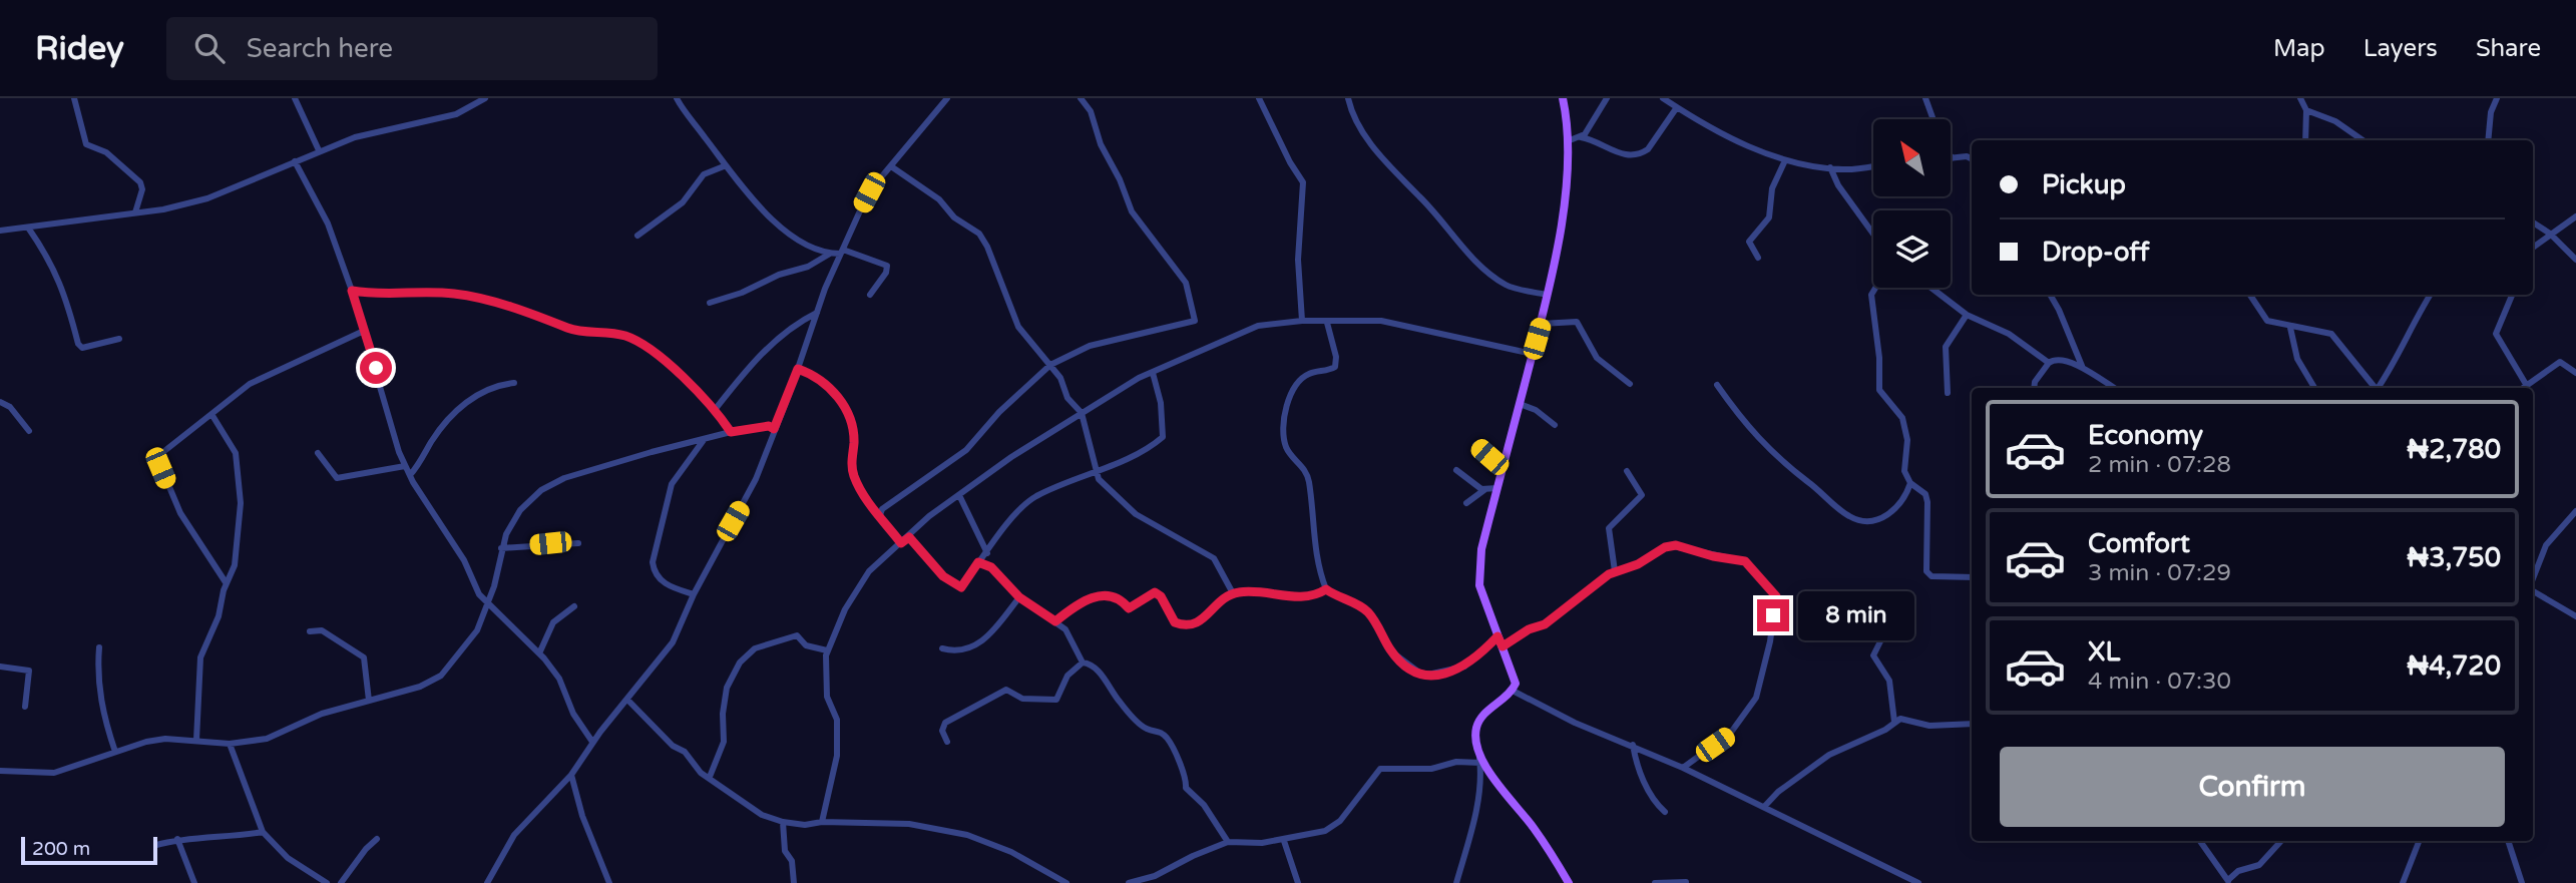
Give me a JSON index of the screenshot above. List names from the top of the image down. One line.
{"scale_bar":"200 m","north":"top left","page":{"header":"Ridey","search":"Search here","nav":["Map","Layers","Share"],"banner":["Pickup","Drop-off"],"list":[{"name":"Economy","note":"2 min · 07:28","value":"₦2,780"},{"name":"Comfort","note":"3 min · 07:29","value":"₦3,750"},{"name":"XL","note":"4 min · 07:30","value":"₦4,720"}],"bubble":"8 min","buttons":"Confirm","scale":"200 m"}}
